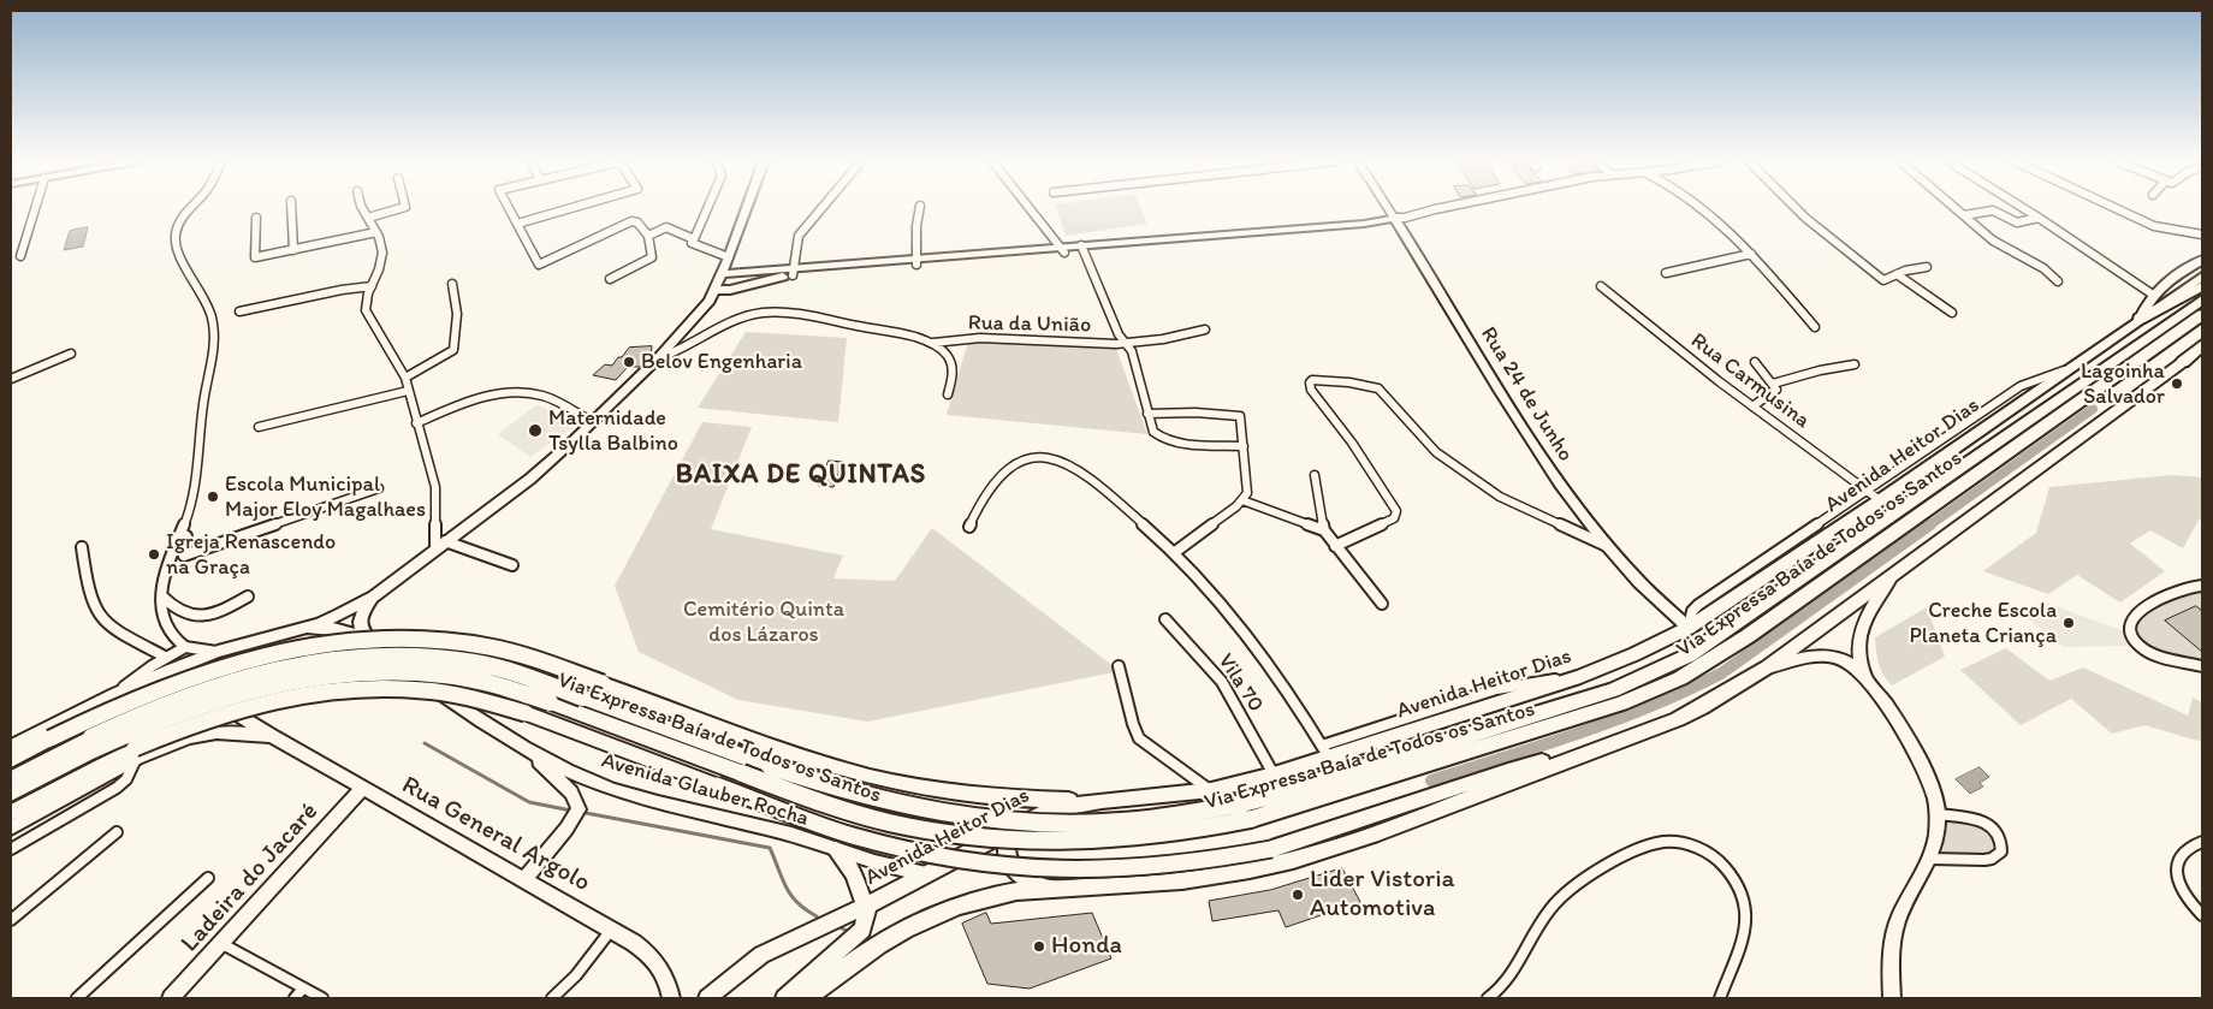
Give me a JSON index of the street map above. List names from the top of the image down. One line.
{"streets":{"highway":["Via Expressa Baía de Todos os Santos"],"main road":["Avenida Heitor Dias"],"street":["Rua da União","Rua Carmusina","Rua 24 de Junho","Vila 70","Avenida Glauber Rocha","Rua General Argolo","Ladeira do Jacaré"]},"crossings":[["Rua Carmusina","Avenida Heitor Dias"],["Rua 24 de Junho","Avenida Heitor Dias"],["Avenida Heitor Dias","Via Expressa Baía de Todos os Santos"],["Avenida Heitor Dias","Vila 70"],["Avenida Heitor Dias","Avenida Glauber Rocha"],["Rua General Argolo","Ladeira do Jacaré"]],"districts":["BAIXA DE QUINTAS"],"parks":["Cemitério Quinta dos Lázaros"],"places":["Belov Engenharia","Lagoinha Salvador","Maternidade Tsylla Balbino","Escola Municipal Major Eloy Magalhaes","Igreja Renascendo na Graça","Creche Escola Planeta Criança","Lider Vistoria Automotiva","Honda"]}
